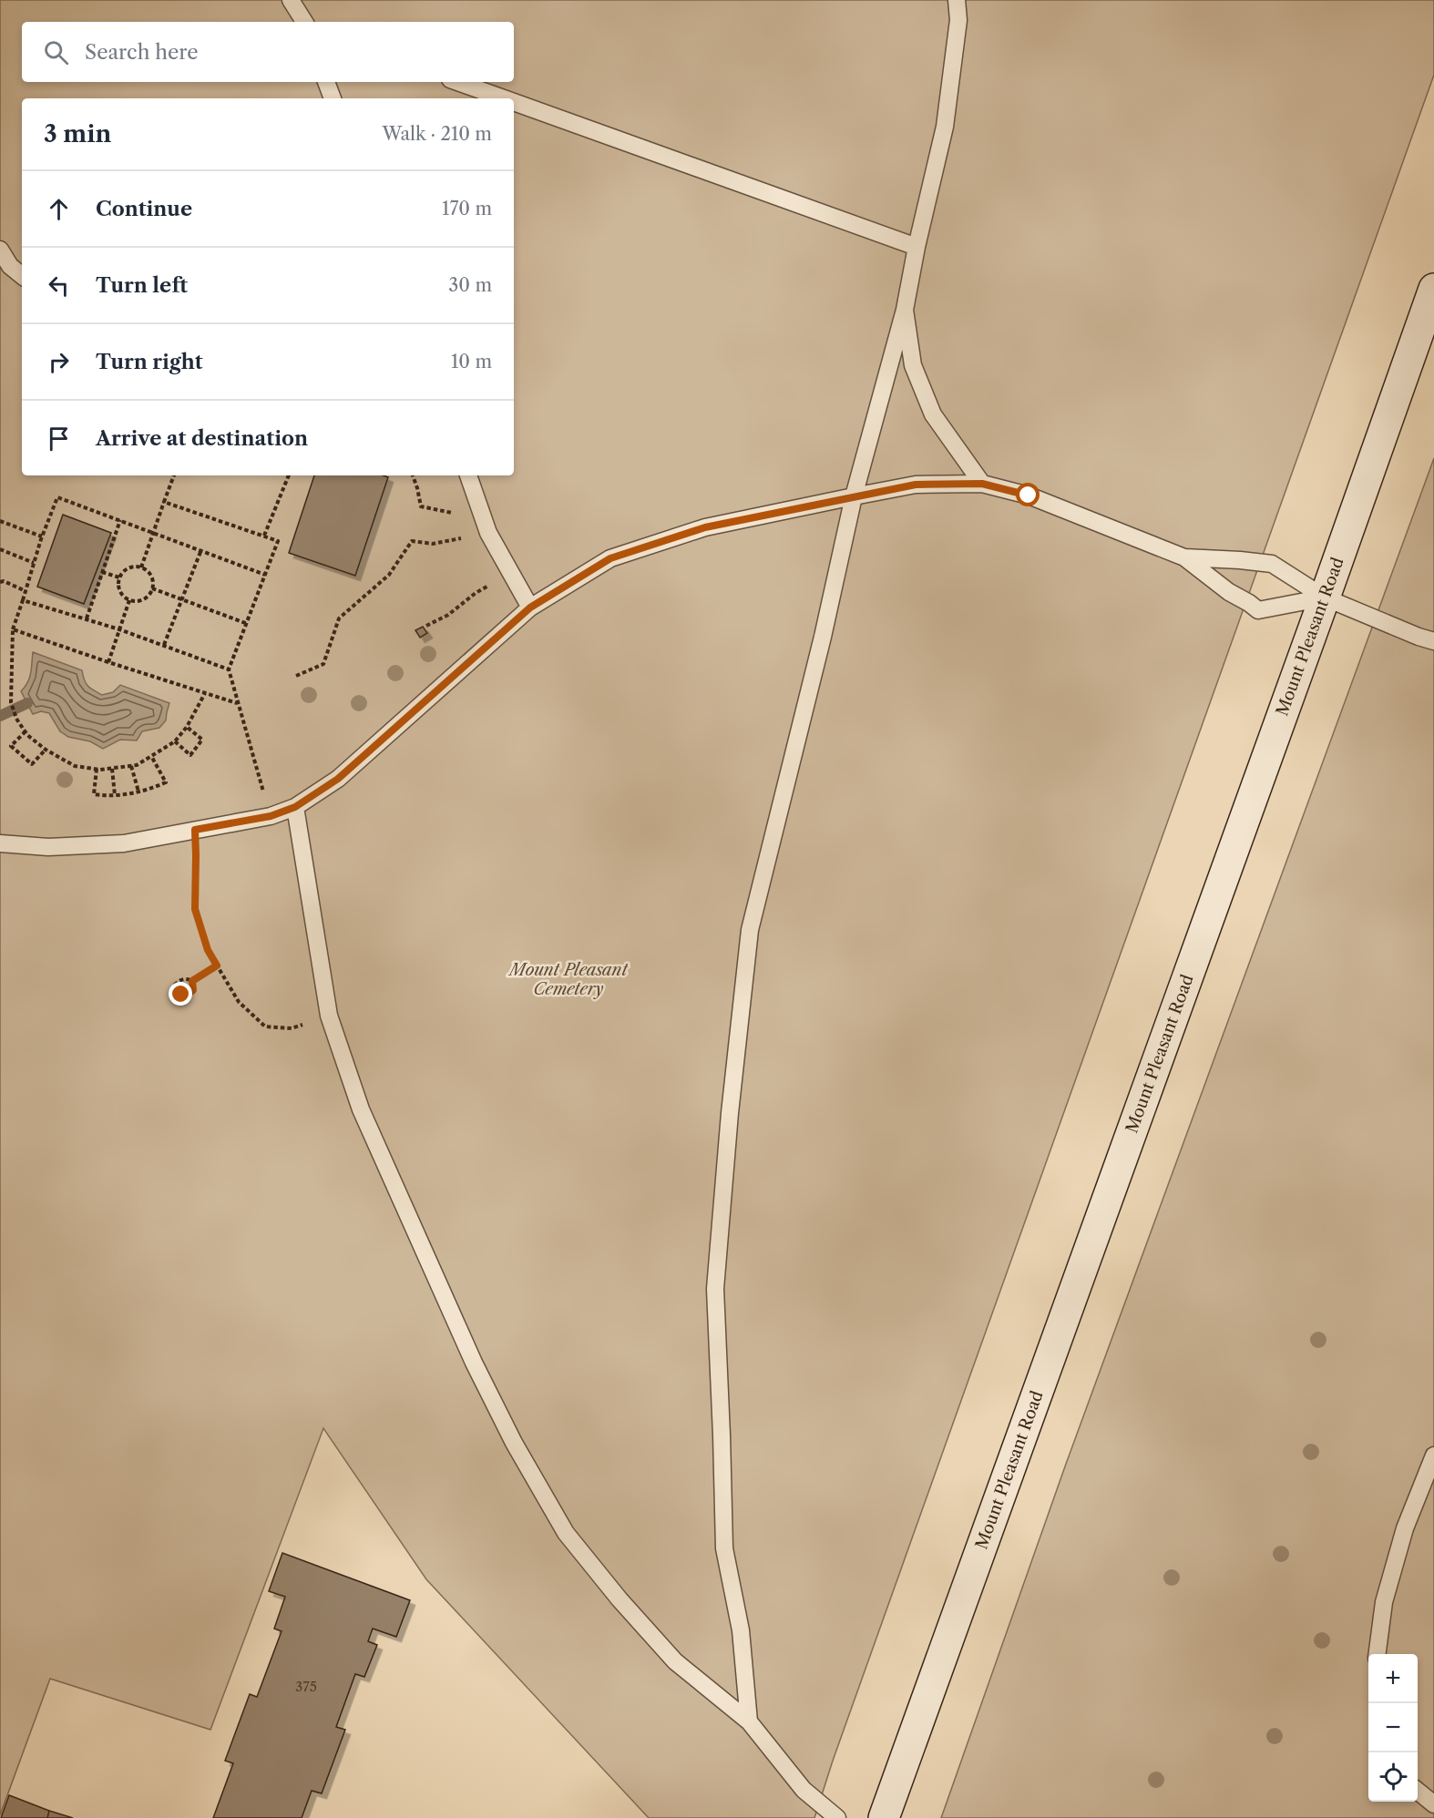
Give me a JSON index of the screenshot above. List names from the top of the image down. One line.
{"streets":{"main road":["Mount Pleasant Road"]},"parks":["Mount Pleasant Cemetery"],"house_numbers":["375"],"page":{"search":"Search here","heading":["3 min","Walk · 210 m"],"list":[["Continue","170 m"],["Turn left","30 m"],["Turn right","10 m"],"Arrive at destination"],"map_buttons":["+","−"]}}
